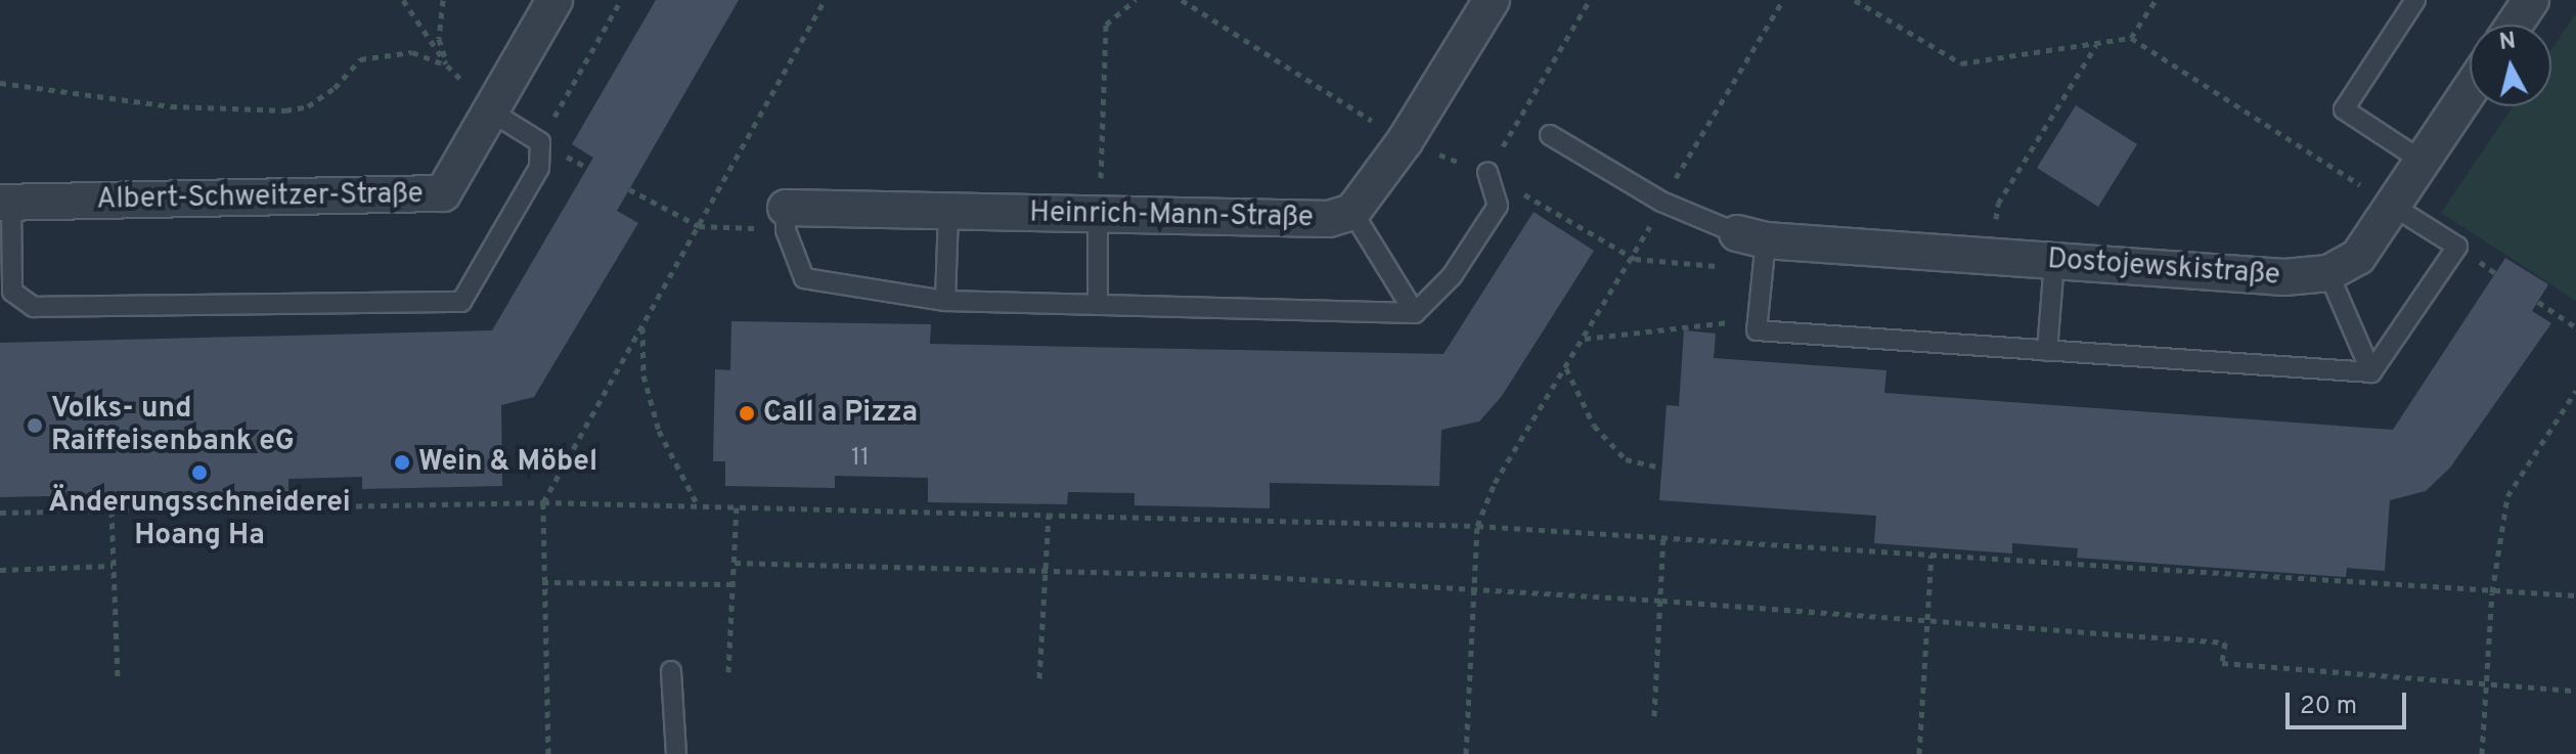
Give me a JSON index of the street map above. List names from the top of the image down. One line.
{"streets":{"street":["Albert-Schweitzer-Straße","Heinrich-Mann-Straße","Dostojewskistraße"]},"places":["Call a Pizza","Volks- und Raiffeisenbank eG","Wein & Möbel","Änderungsschneiderei Hoang Ha"],"house_numbers":["11"],"scale_bar":"20 m","north":"top"}
